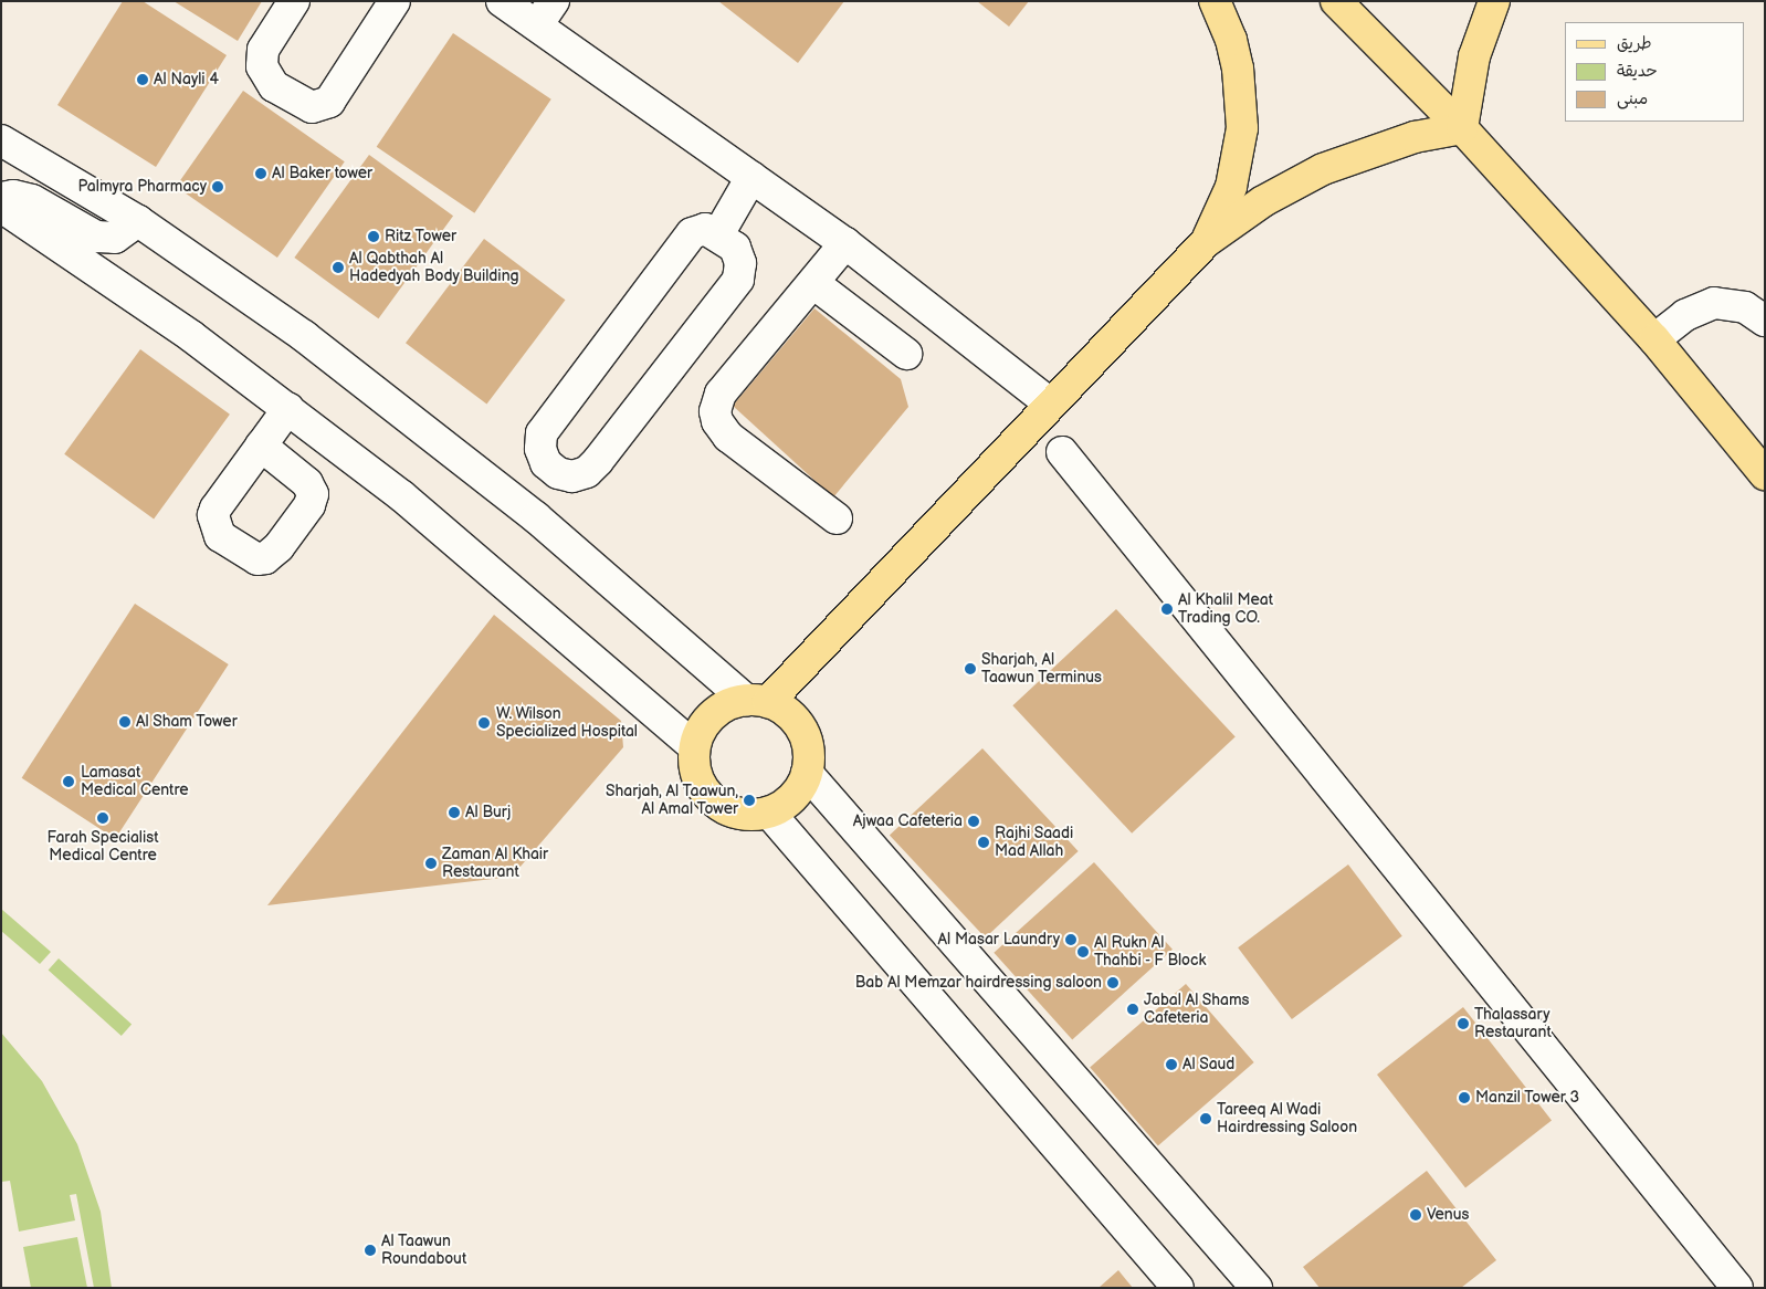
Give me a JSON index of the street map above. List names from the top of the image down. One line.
{"places":["Al Nayli 4","Al Baker tower","Palmyra Pharmacy","Ritz Tower","Al Qabthah Al Hadedyah Body Building","Al Khalil Meat Trading CO.","Sharjah, Al Taawun Terminus","Al Sham Tower","W. Wilson Specialized Hospital","Lamasat Medical Centre","Sharjah, Al Taawun, Al Amal Tower","Al Burj","Farah Specialist Medical Centre","Ajwaa Cafeteria","Rajhi Saadi Mad Allah","Zaman Al Khair Restaurant","Al Masar Laundry","Al Rukn Al Thahbi - F Block","Bab Al Memzar hairdressing saloon","Jabal Al Shams Cafeteria","Thalassary Restaurant","Al Saud","Manzil Tower 3","Tareeq Al Wadi Hairdressing Saloon","Venus","Al Taawun Roundabout"],"legend":["طريق","حديقة","مبنى"]}
